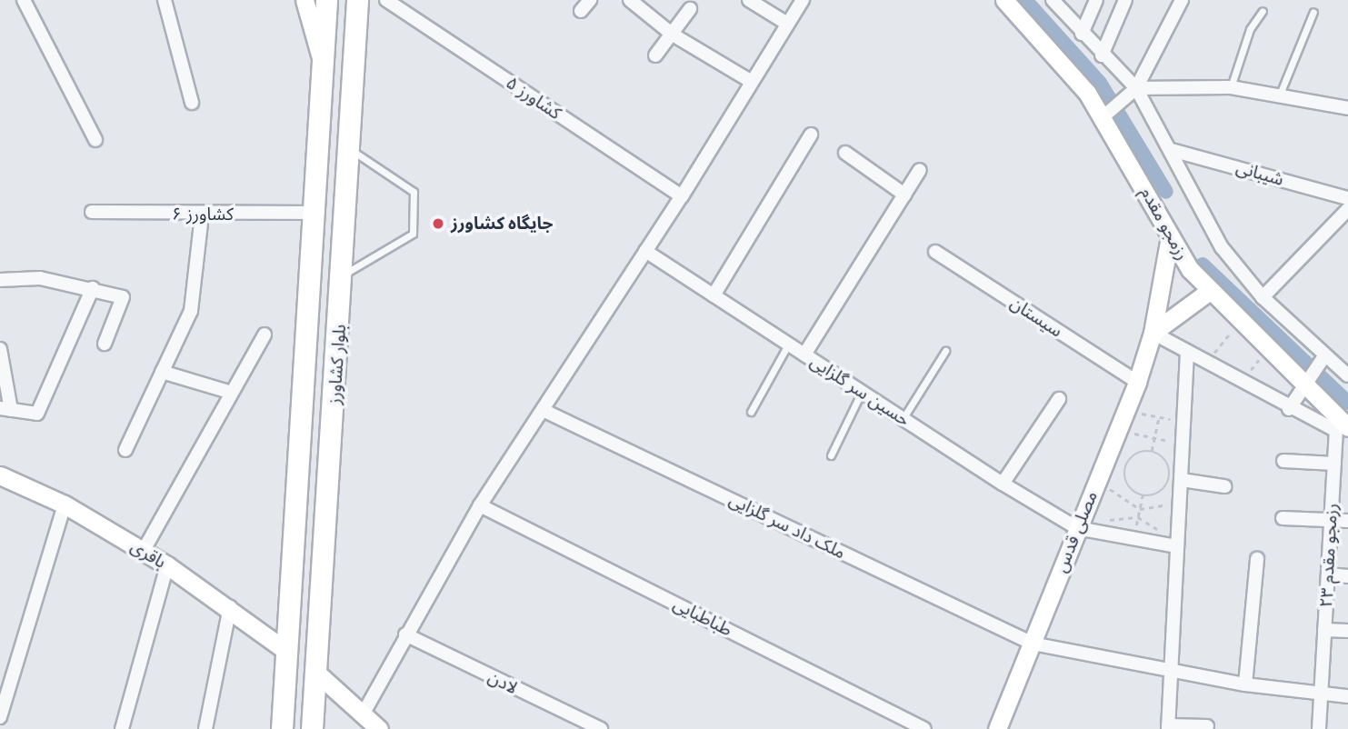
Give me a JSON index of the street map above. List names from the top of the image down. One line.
{"streets":{"main road":["بلوار کشاورز"],"street":["کشاورز ۵","شیبانی","کشاورز ۶","رزمجو مقدم","سیستان","حسین سر گلزایی","ملک داد سر گلزایی","مصلی قدس","باقری","رزمجو مقدم ۲۳","طباطبایی","لادن"]},"crossings":[["کشاورز ۶","بلوار کشاورز"],["رزمجو مقدم","مصلی قدس"],["رزمجو مقدم","رزمجو مقدم ۲۳"],["سیستان","مصلی قدس"],["بلوار کشاورز","باقری"],["حسین سر گلزایی","مصلی قدس"],["ملک داد سر گلزایی","مصلی قدس"],["ملک داد سر گلزایی","رزمجو مقدم ۲۳"]],"places":["جایگاه کشاورز"]}
